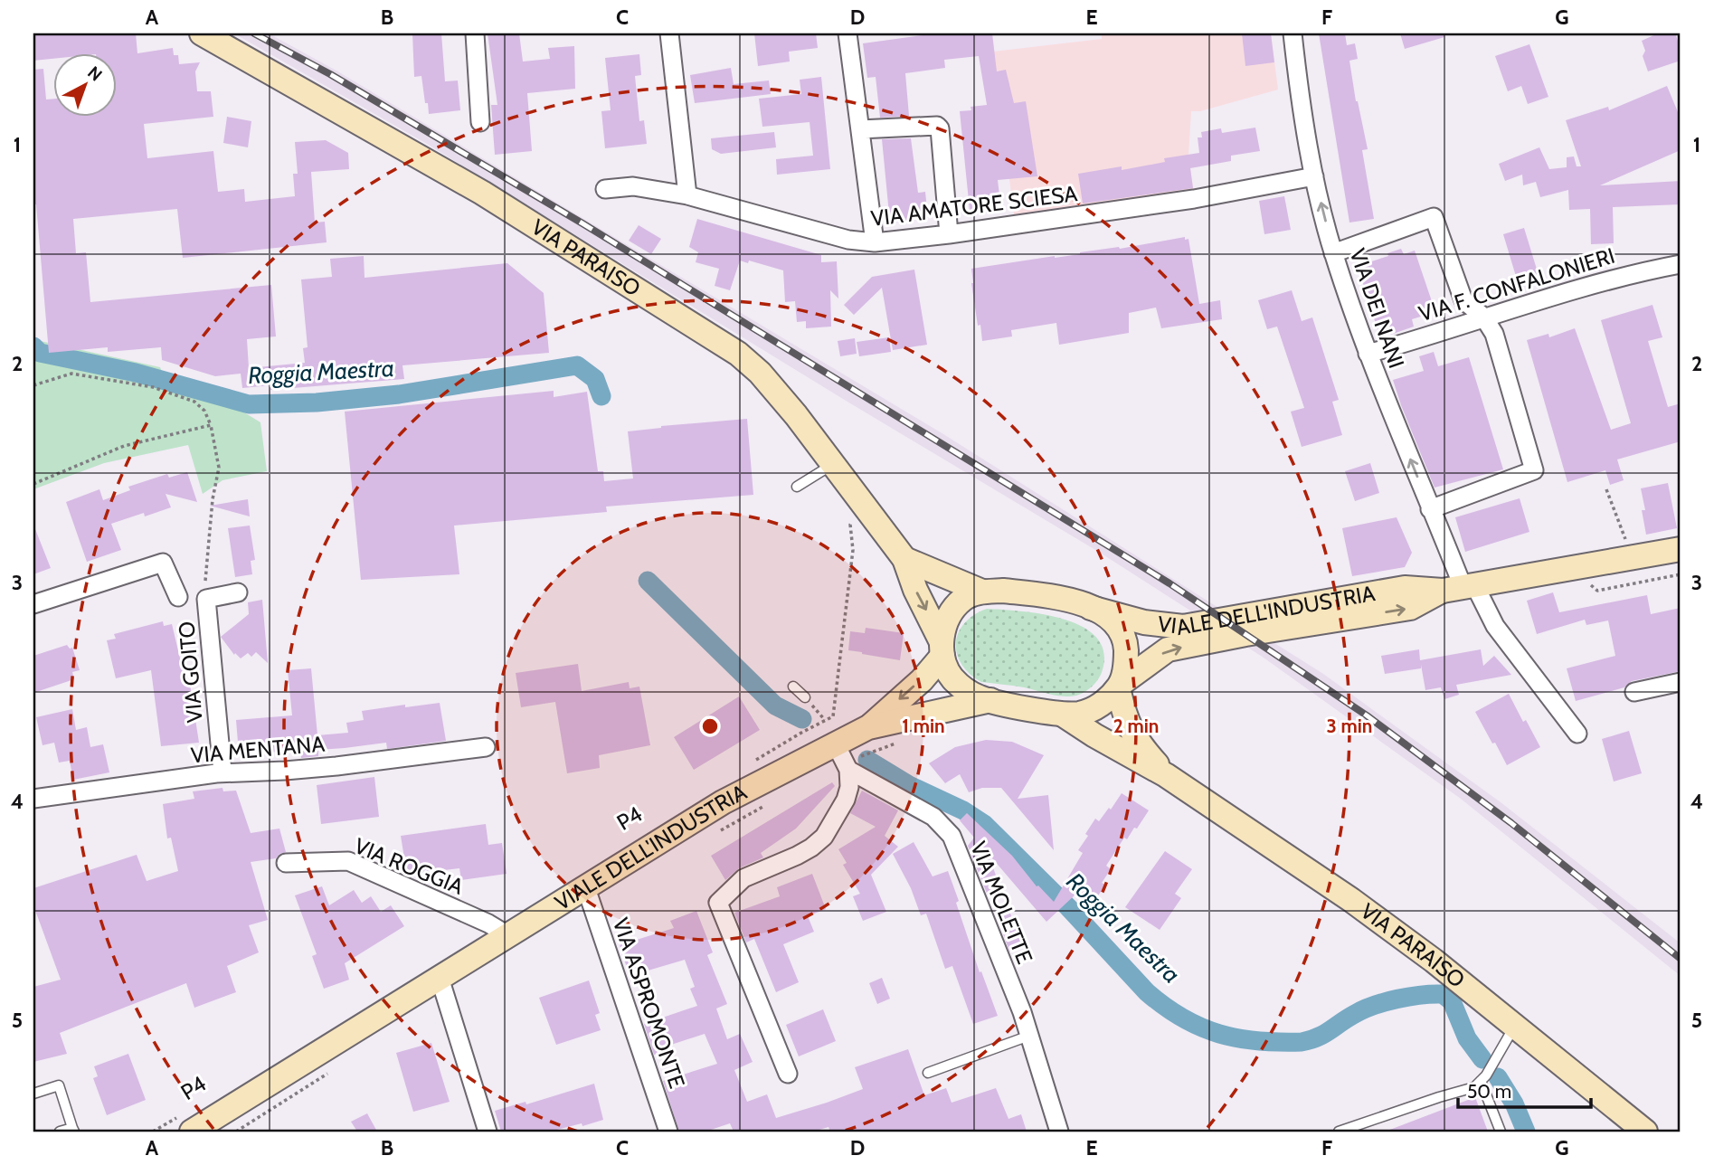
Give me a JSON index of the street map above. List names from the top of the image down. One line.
{"streets":{"main road":["VIA PARAISO","VIALE DELL'INDUSTRIA"],"street":["VIA AMATORE SCIESA","VIA F. CONFALONIERI","VIA DEI NANI","VIA GOITO","VIA MENTANA","VIA ROGGIA","VIA MOLETTE","VIA ASPROMONTE"],"path":["P4"]},"crossings":[["VIA AMATORE SCIESA","VIA DEI NANI"],["VIA PARAISO","VIALE DELL'INDUSTRIA"],["VIA F. CONFALONIERI","VIA DEI NANI"],["VIA DEI NANI","VIALE DELL'INDUSTRIA"],["VIALE DELL'INDUSTRIA","P4"],["VIALE DELL'INDUSTRIA","VIA ROGGIA"],["VIALE DELL'INDUSTRIA","VIA MOLETTE"],["VIALE DELL'INDUSTRIA","VIA ASPROMONTE"],["VIA GOITO","VIA MENTANA"]],"water":["Roggia Maestra"],"scale_bar":"50 m","north":"top right","grid":{"columns":["A","B","C","D","E","F","G"],"rows":["1","2","3","4","5"]},"rings":["1 min","2 min","3 min"]}
